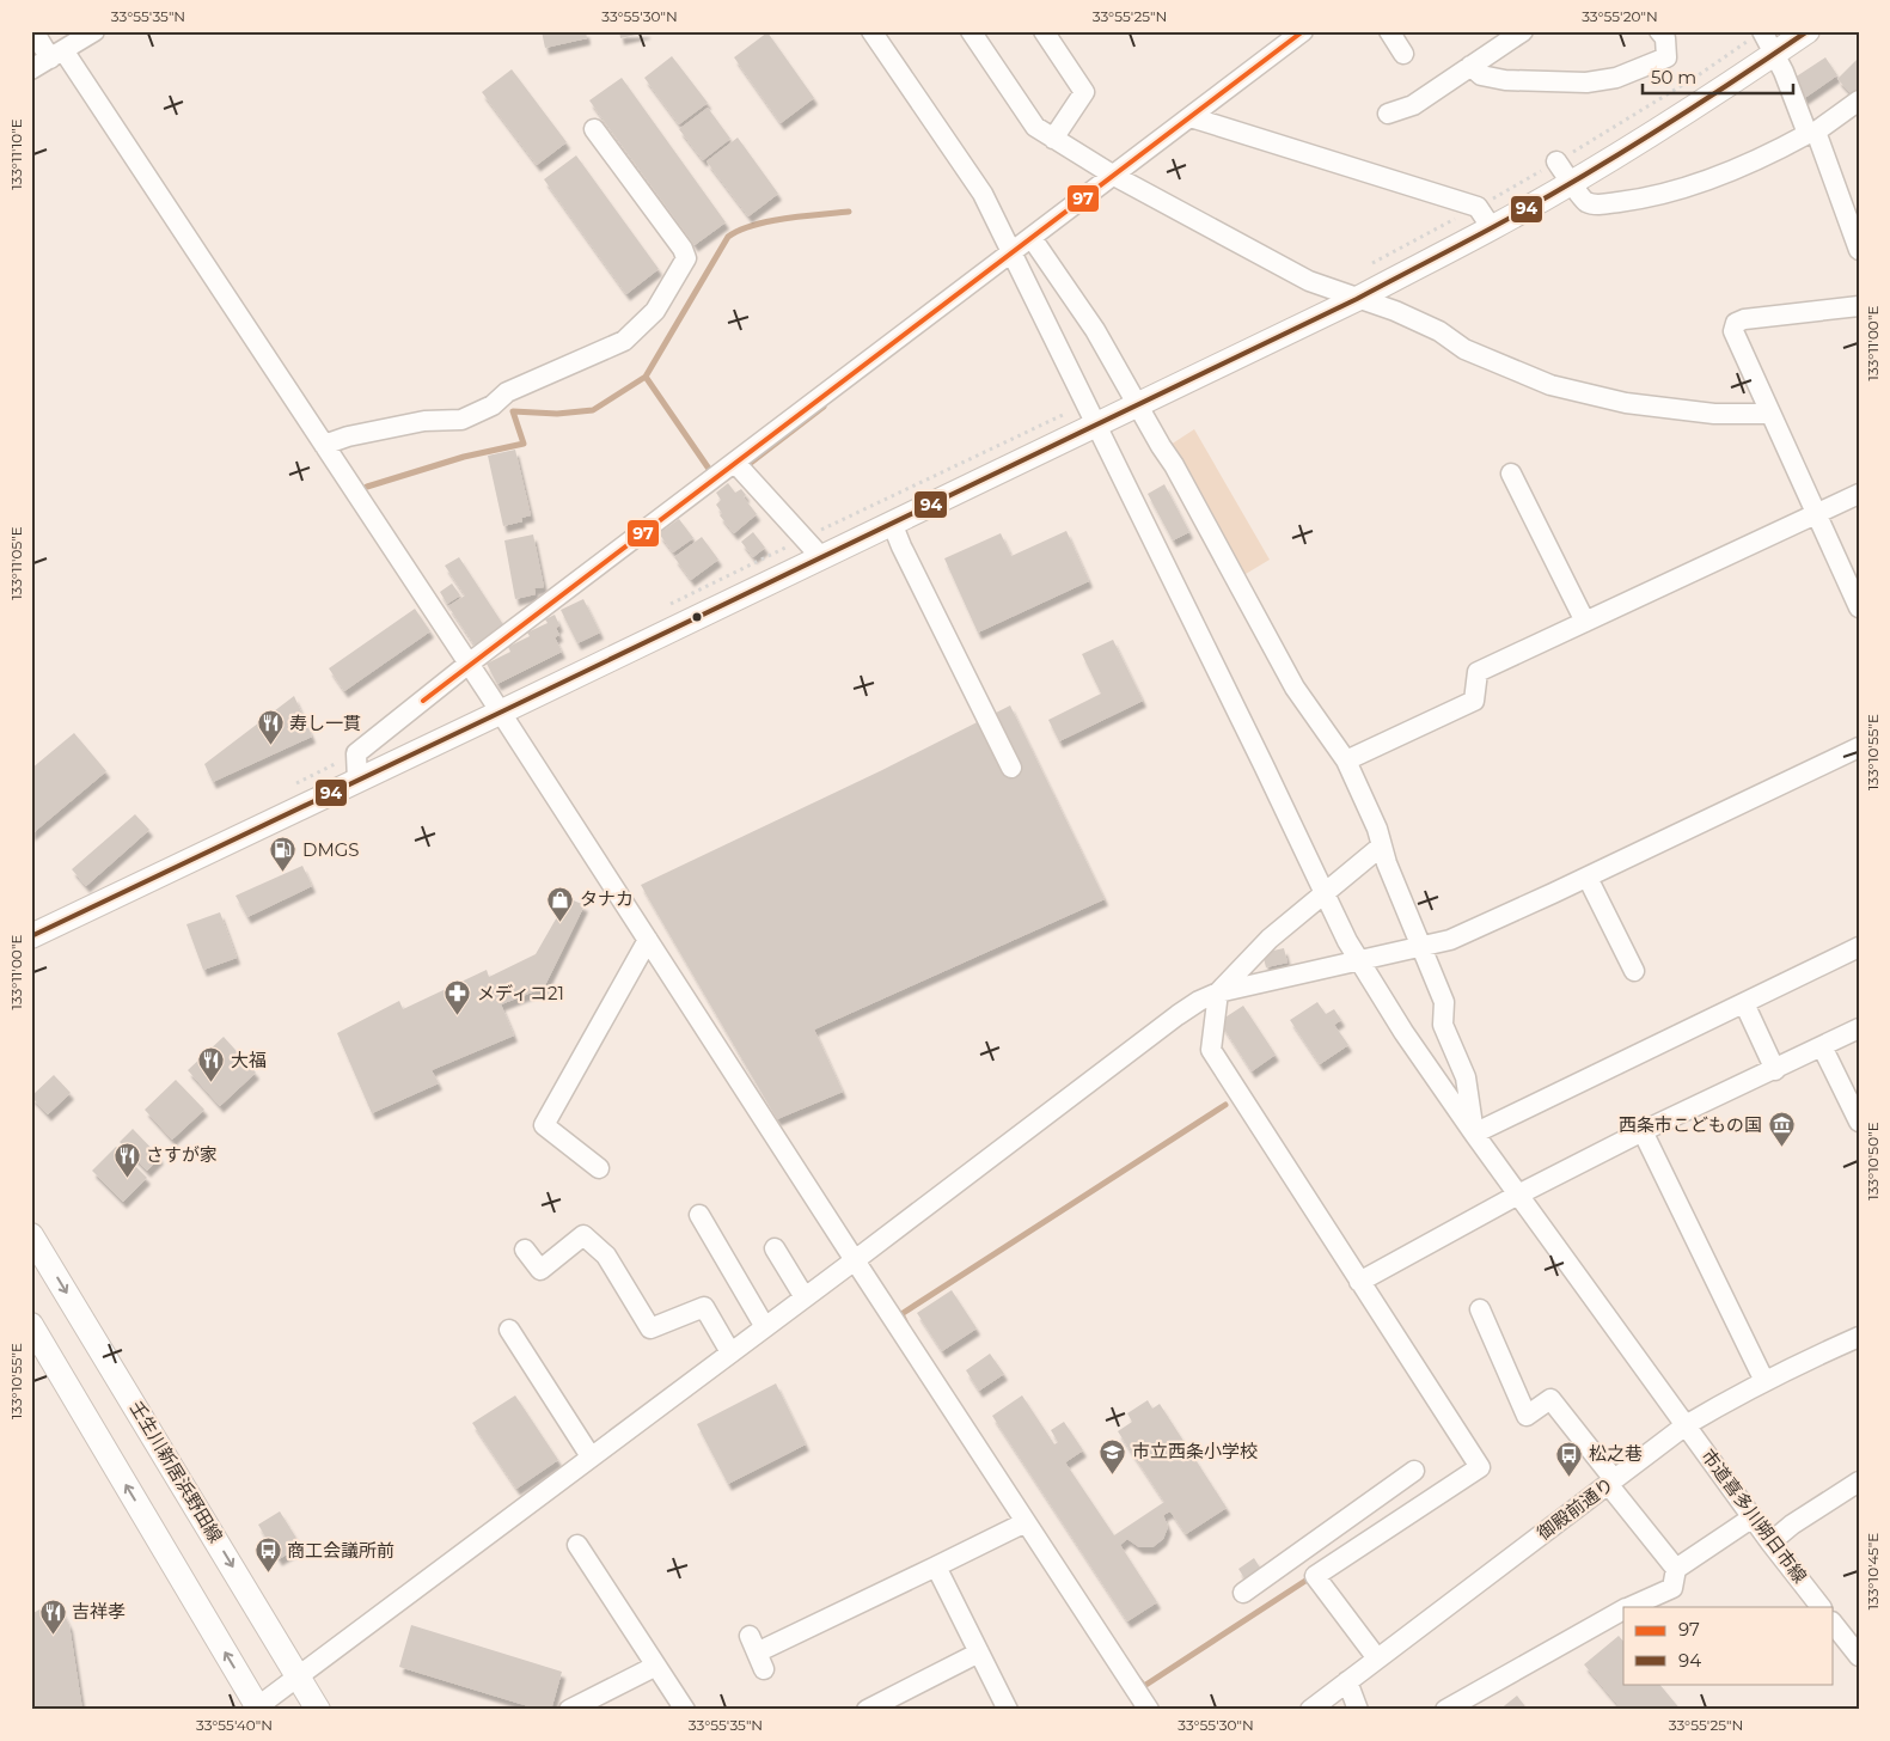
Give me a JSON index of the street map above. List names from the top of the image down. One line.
{"streets":{"main road":["壬生川新居浜野田線"],"street":["御殿前通り","市道喜多川朔日市線"]},"crossings":[["御殿前通り","市道喜多川朔日市線"]],"places":{"restaurant":["寿し一貫","大福","さすが家","吉祥孝"],"fuel station":["DMGS"],"shop":["タナカ"],"pharmacy":["メディコ21"],"museum":["西条市こどもの国"],"school or university":["市立西条小学校"],"bus stop":["松之巷","商工会議所前"]},"lines":["transit line 97","transit line 94"],"legend":["97","94"],"scale_bar":"50 m","coordinates":["33°55'35\"N","33°55'30\"N","33°55'25\"N","33°55'20\"N","133°11'10\"E","133°11'00\"E","133°11'05\"E","133°10'55\"E","133°10'50\"E","133°10'45\"E","33°55'40\"N"]}
